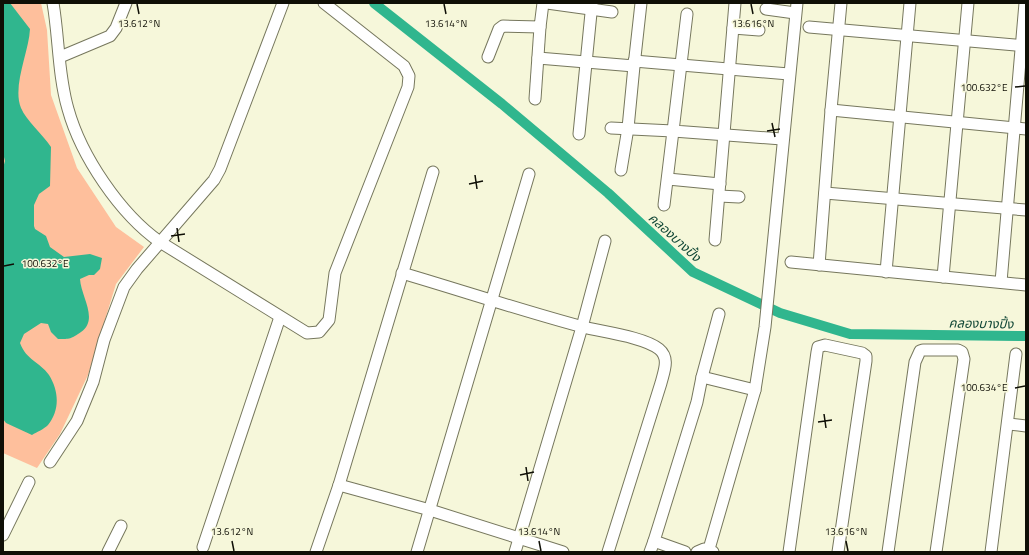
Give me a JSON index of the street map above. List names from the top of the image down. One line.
{"water":["คลองบางปิ้ง"],"coordinates":["13.612°N","13.614°N","13.616°N","100.632°E","100.634°E"]}
